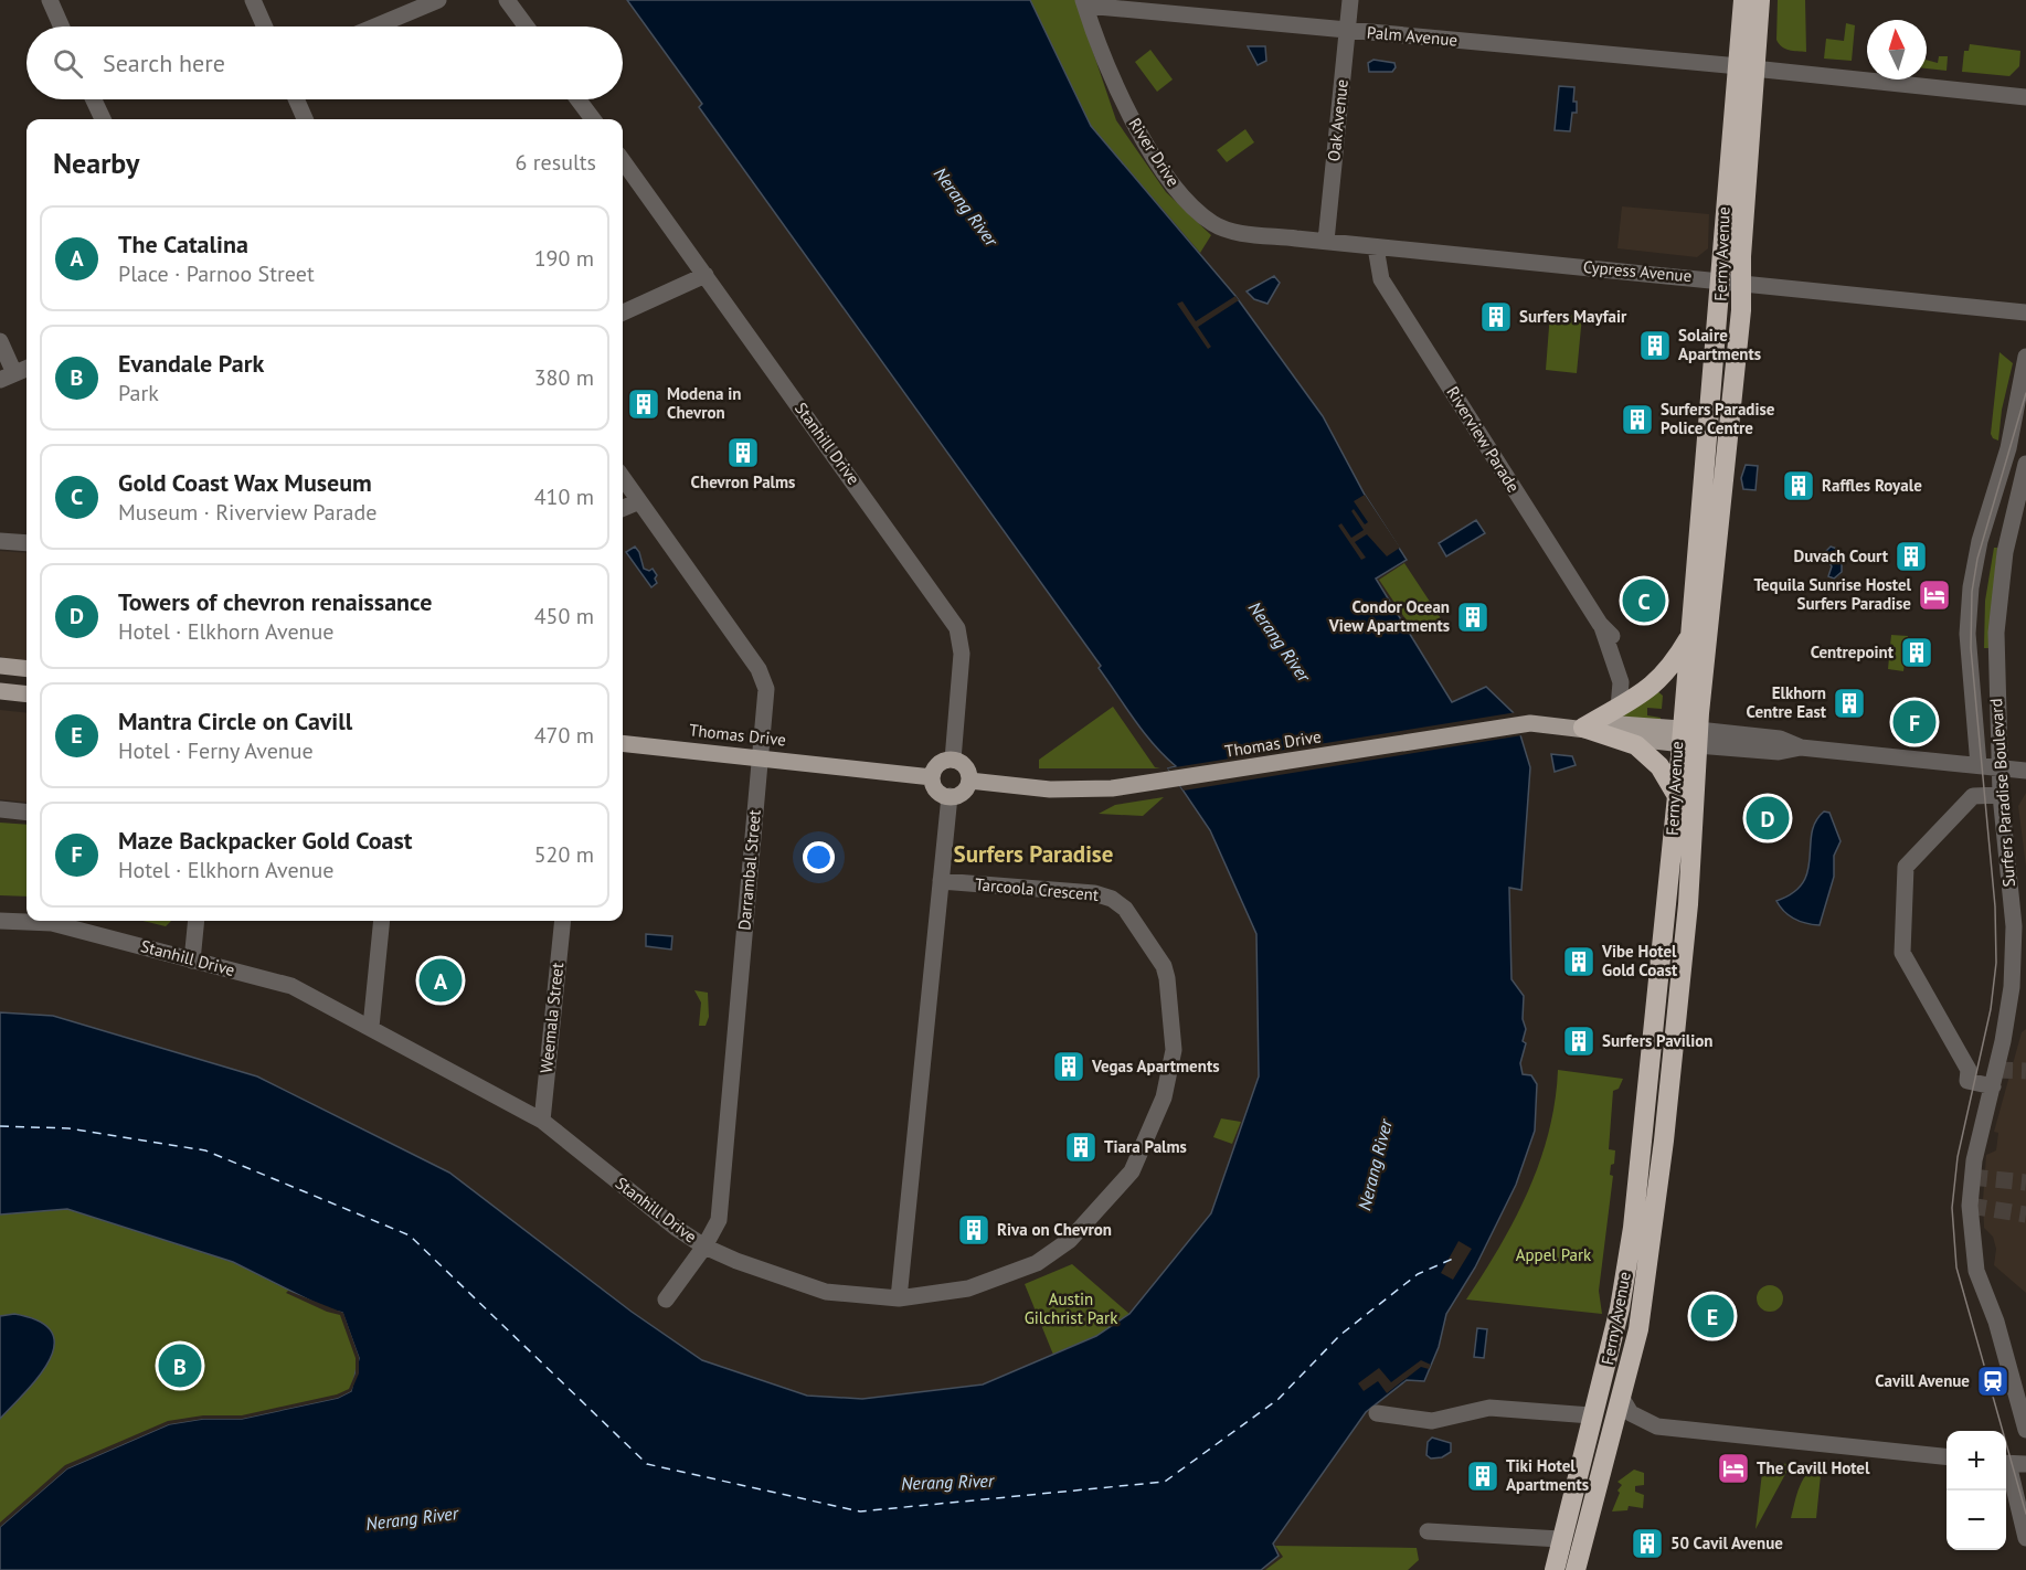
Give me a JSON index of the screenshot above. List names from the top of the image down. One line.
{"streets":{"highway":["Ferny Avenue"],"main road":["Thomas Drive"],"street":["Palm Avenue","Oak Avenue","River Drive","Cypress Avenue","Riverview Parade","Stanhill Drive","Surfers Paradise Boulevard","Darrambal Street","Tarcoola Crescent","Weemala Street"]},"crossings":[["Palm Avenue","Oak Avenue"],["Palm Avenue","River Drive"],["Palm Avenue","Ferny Avenue"],["Oak Avenue","River Drive"],["Oak Avenue","Cypress Avenue"],["River Drive","Cypress Avenue"],["Ferny Avenue","Cypress Avenue"],["Ferny Avenue","Thomas Drive"],["Cypress Avenue","Riverview Parade"],["Stanhill Drive","Thomas Drive"],["Stanhill Drive","Darrambal Street"],["Stanhill Drive","Tarcoola Crescent"],["Stanhill Drive","Weemala Street"],["Thomas Drive","Darrambal Street"]],"districts":["Surfers Paradise"],"water":["Nerang River"],"parks":["Appel Park","Austin Gilchrist Park"],"places":{"building":["Surfers Mayfair","Solaire Apartments","Modena in Chevron","Surfers Paradise Police Centre","Chevron Palms","Raffles Royale","Duvach Court","Condor Ocean View Apartments","Centrepoint","Elkhorn Centre East","Vibe Hotel Gold Coast","Surfers Pavilion","Vegas Apartments","Tiara Palms","Riva on Chevron","Tiki Hotel Apartments","50 Cavil Avenue"],"hotel":["Tequila Sunrise Hostel Surfers Paradise","The Cavill Hotel"],"station":["Cavill Avenue"]},"north":"top","page":{"search":"Search here","heading":["Nearby","6 results"],"list":[{"mark":"A","name":"The Catalina","note":"Place · Parnoo Street","value":"190 m"},{"mark":"B","name":"Evandale Park","note":"Park","value":"380 m"},{"mark":"C","name":"Gold Coast Wax Museum","note":"Museum · Riverview Parade","value":"410 m"},{"mark":"D","name":"Towers of chevron renaissance","note":"Hotel · Elkhorn Avenue","value":"450 m"},{"mark":"E","name":"Mantra Circle on Cavill","note":"Hotel · Ferny Avenue","value":"470 m"},{"mark":"F","name":"Maze Backpacker Gold Coast","note":"Hotel · Elkhorn Avenue","value":"520 m"}],"pins":["C","F","D","A","E","B"],"map_buttons":["+","−"]}}
